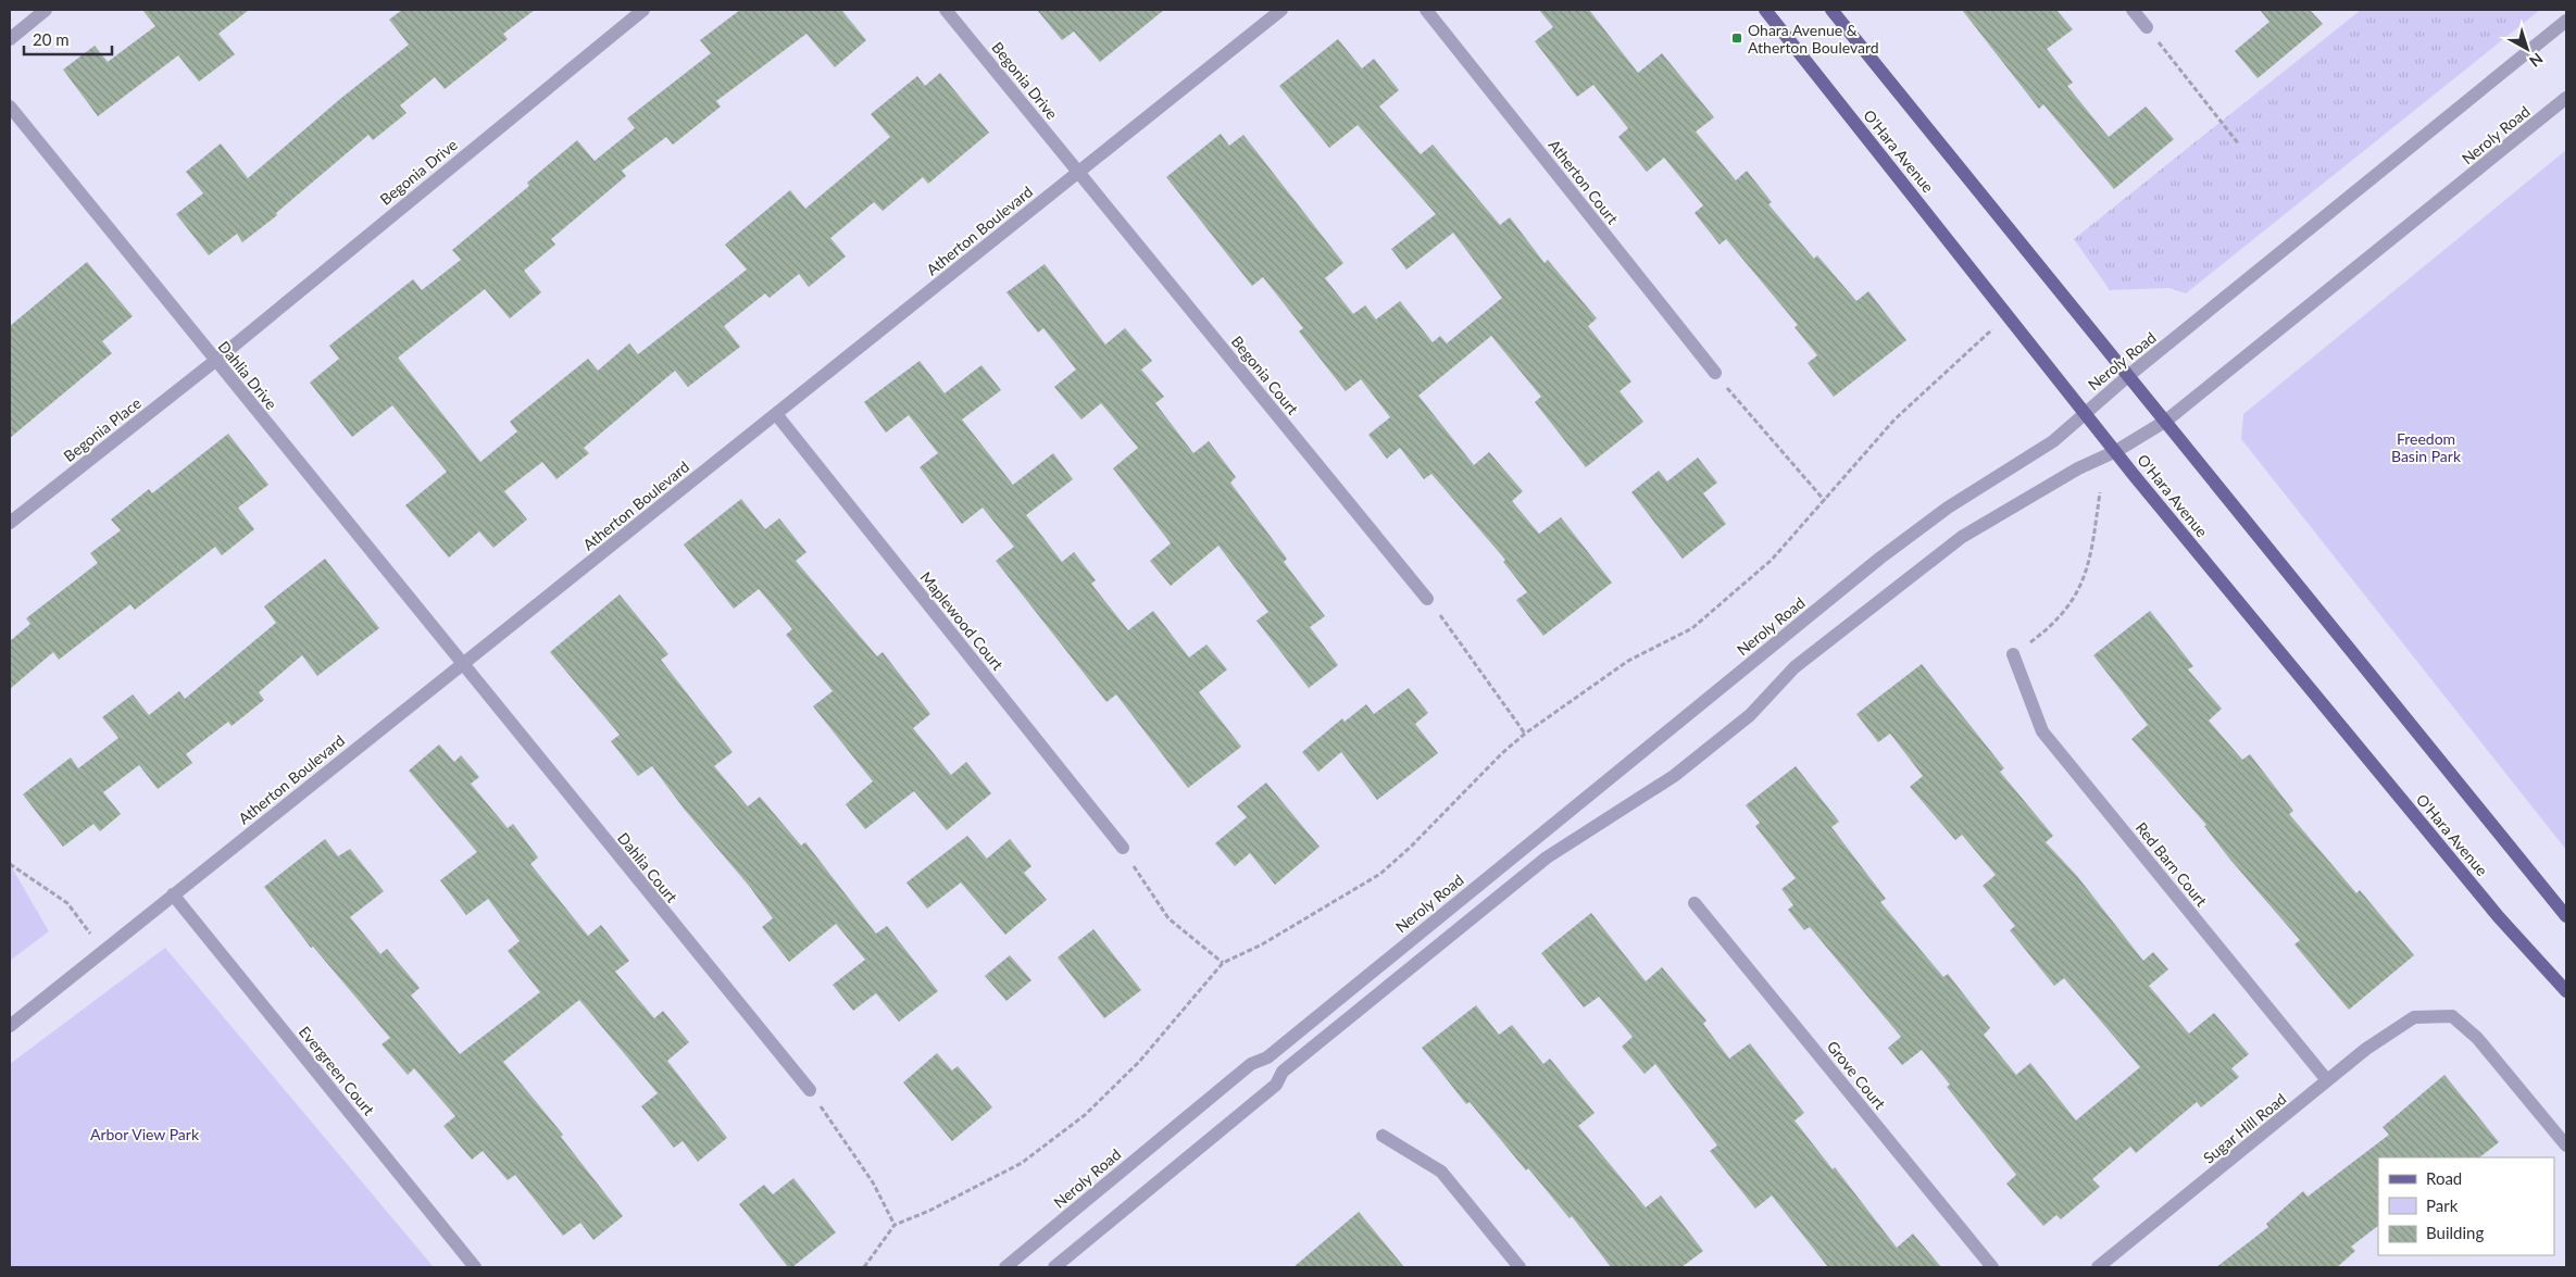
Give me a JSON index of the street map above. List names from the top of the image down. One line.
{"streets":{"main road":["O'Hara Avenue"],"street":["Begonia Drive","Neroly Road","Atherton Court","Atherton Boulevard","Dahlia Drive","Begonia Court","Begonia Place","Maplewood Court","Red Barn Court","Dahlia Court","Evergreen Court","Grove Court","Sugar Hill Road"]},"crossings":[["Begonia Drive","Atherton Boulevard"],["Begonia Drive","Dahlia Drive"],["Begonia Drive","Begonia Court"],["Begonia Drive","Begonia Place"],["Neroly Road","O'Hara Avenue"],["Atherton Boulevard","Dahlia Drive"],["Atherton Boulevard","Begonia Court"],["Atherton Boulevard","Maplewood Court"],["Atherton Boulevard","Dahlia Court"],["Atherton Boulevard","Evergreen Court"],["Dahlia Drive","Begonia Place"],["Dahlia Drive","Dahlia Court"],["Red Barn Court","Sugar Hill Road"]],"parks":["Freedom Basin Park","Arbor View Park"],"places":{"transit":["Ohara Avenue & Atherton Boulevard"]},"legend":["Road","Park","Building"],"scale_bar":"20 m","north":"bottom right"}
